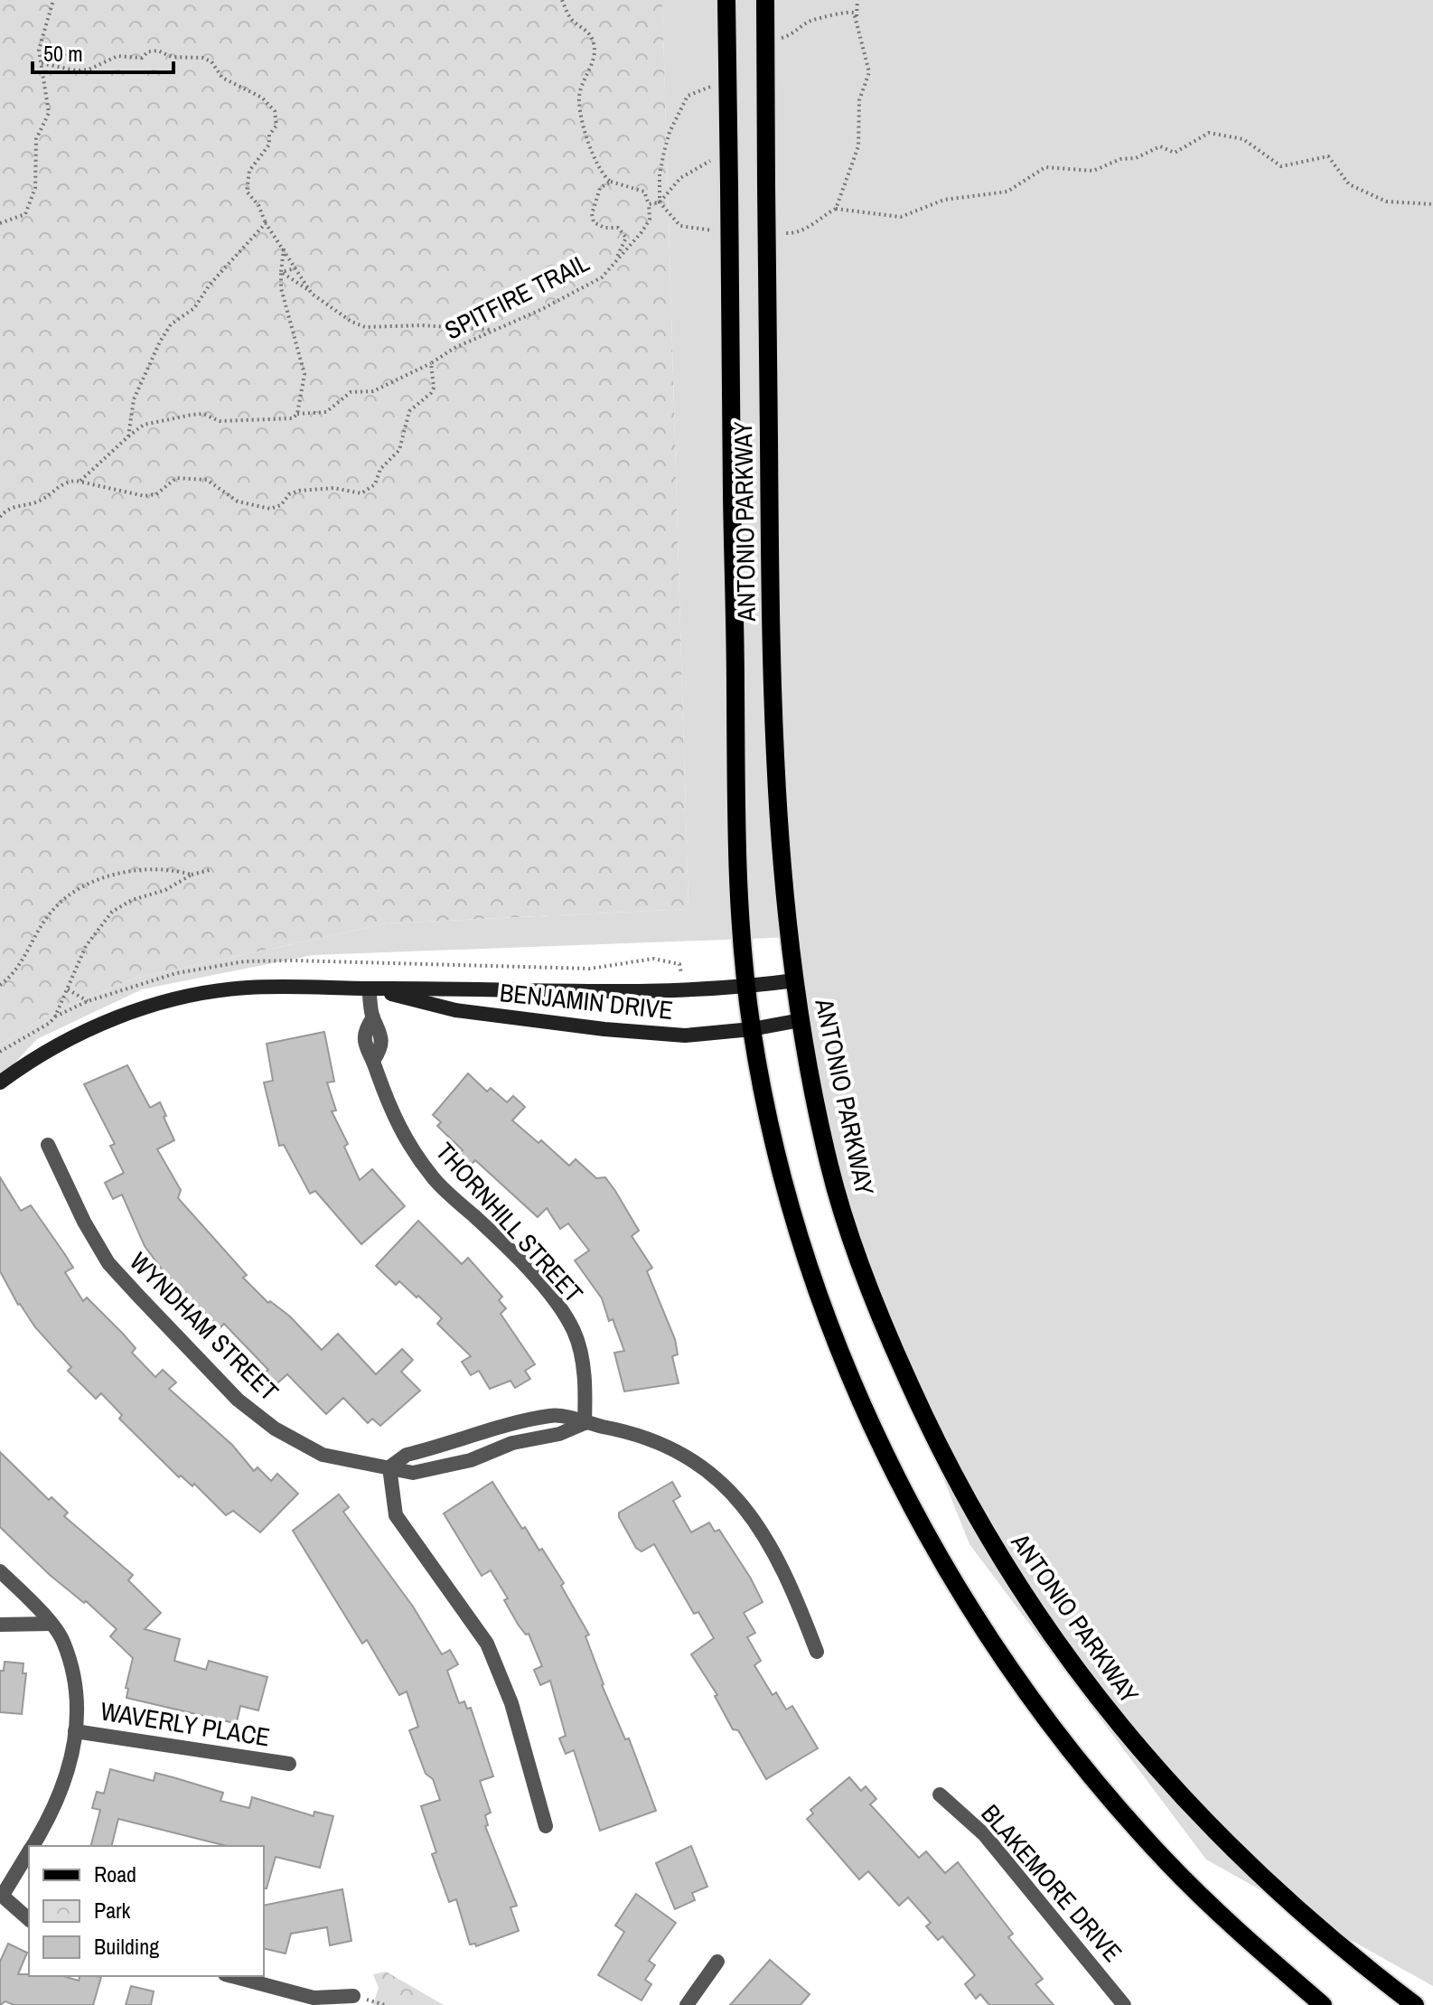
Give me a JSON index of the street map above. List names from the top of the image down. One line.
{"streets":{"main road":["ANTONIO PARKWAY","BENJAMIN DRIVE"],"street":["THORNHILL STREET","WYNDHAM STREET","WAVERLY PLACE","BLAKEMORE DRIVE"],"path":["SPITFIRE TRAIL"]},"crossings":[["ANTONIO PARKWAY","BENJAMIN DRIVE"],["BENJAMIN DRIVE","THORNHILL STREET"]],"legend":["Road","Park","Building"],"scale_bar":"50 m"}
